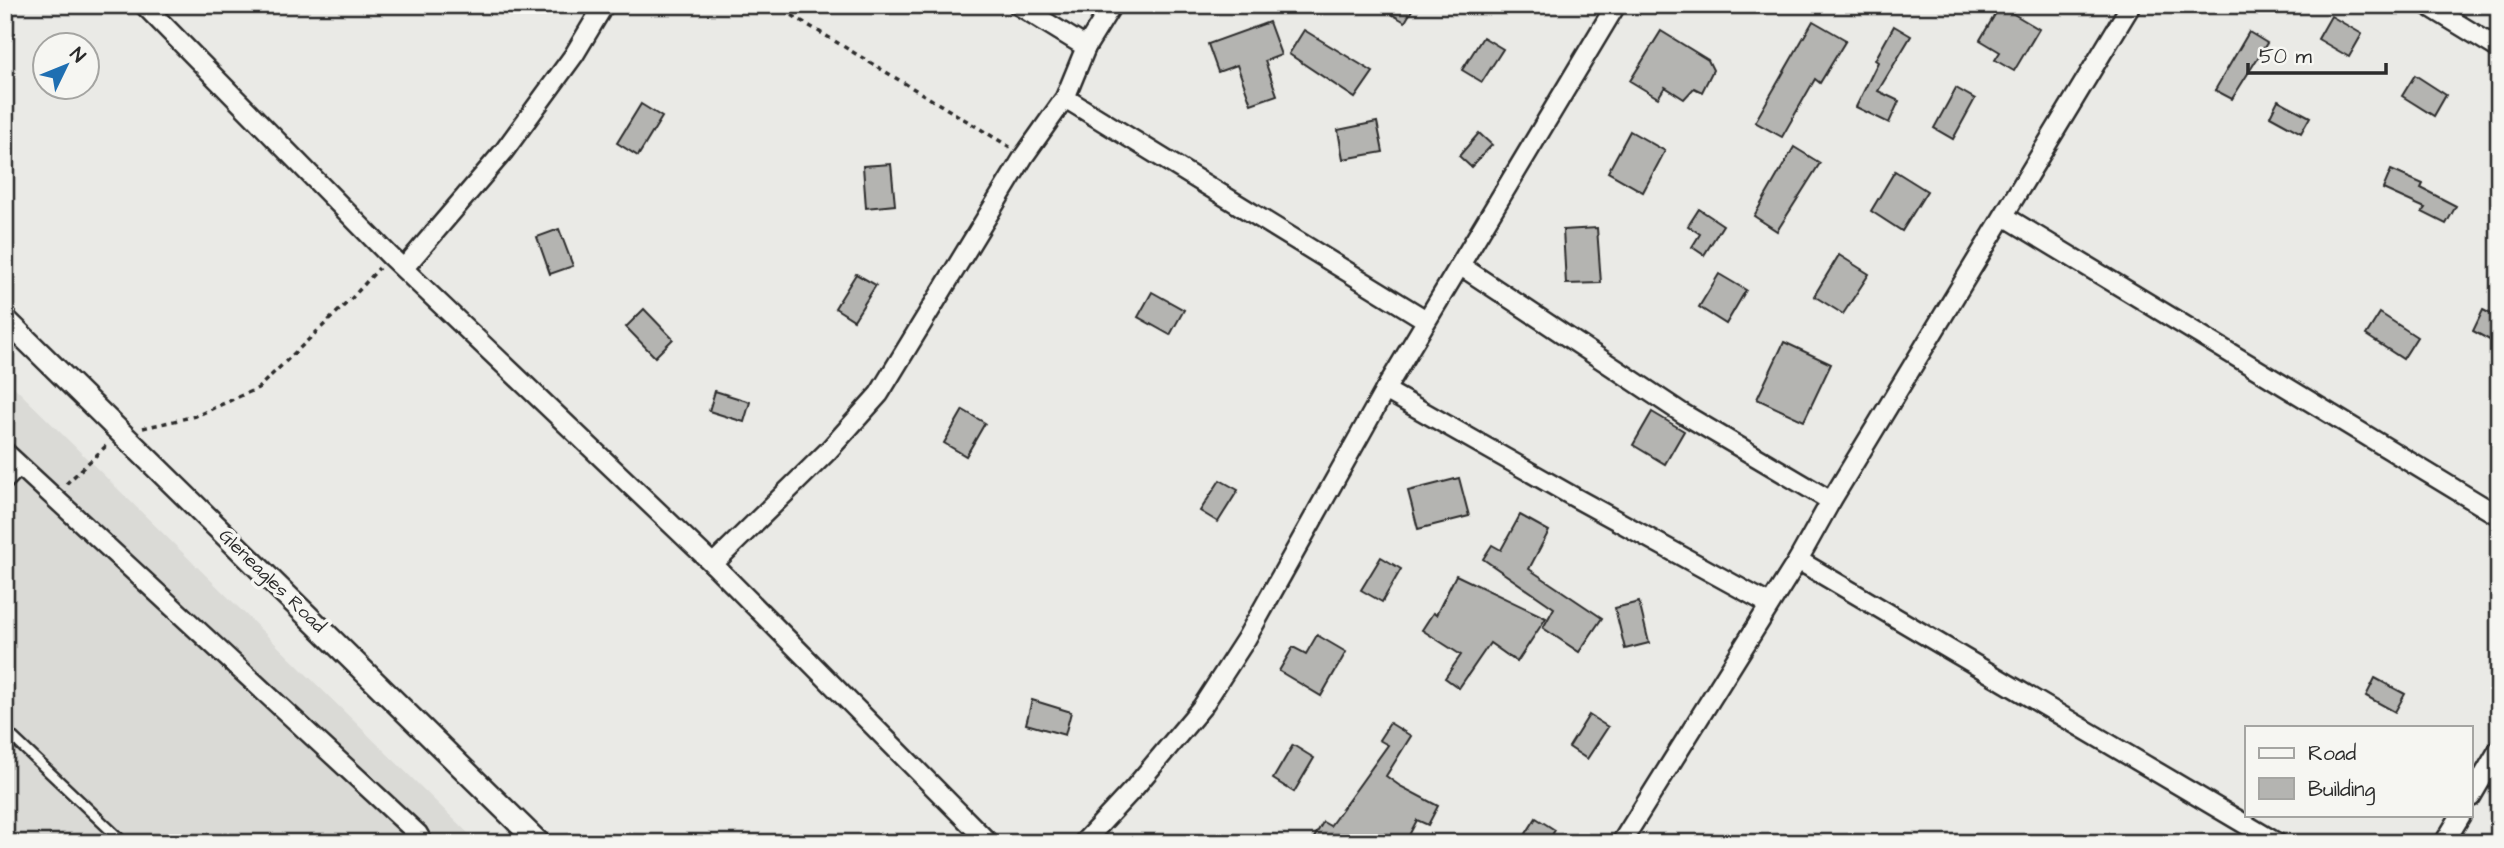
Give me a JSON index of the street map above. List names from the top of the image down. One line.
{"streets":{"street":["Gleneagles Road"]},"legend":["Road","Building"],"scale_bar":"50 m","north":"top right"}
